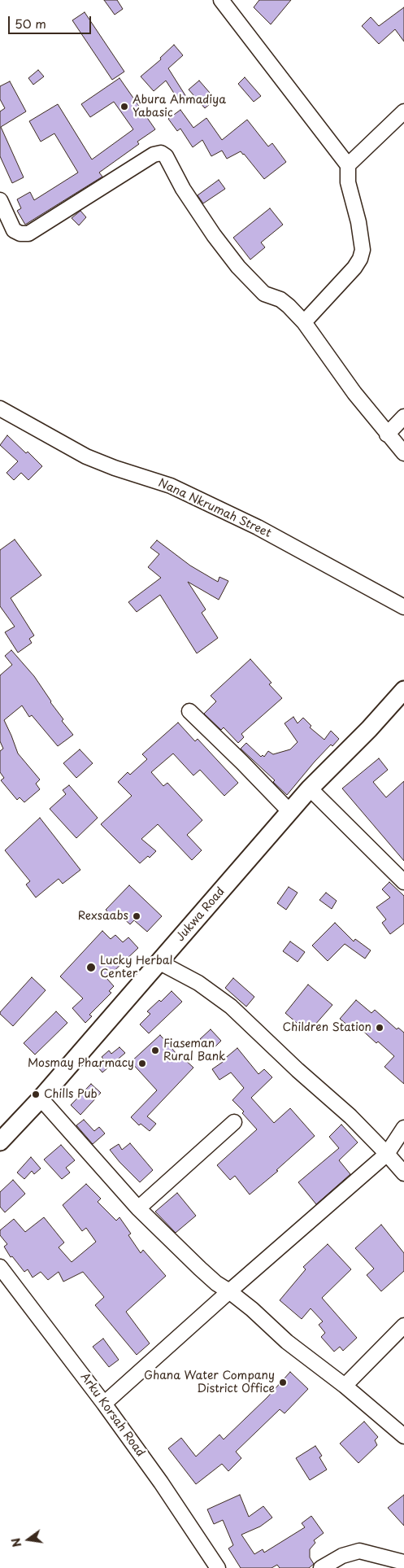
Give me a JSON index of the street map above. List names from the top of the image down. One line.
{"streets":{"main road":["Jukwa Road"],"street":["Nana Nkrumah Street","Arku Korsah Road"]},"places":["Abura Ahmadiya Yabasic","Rexsaabs","Lucky Herbal Center","Children Station","Fiaseman Rural Bank","Mosmay Pharmacy","Chills Pub","Ghana Water Company District Office"],"scale_bar":"50 m","north":"left"}
